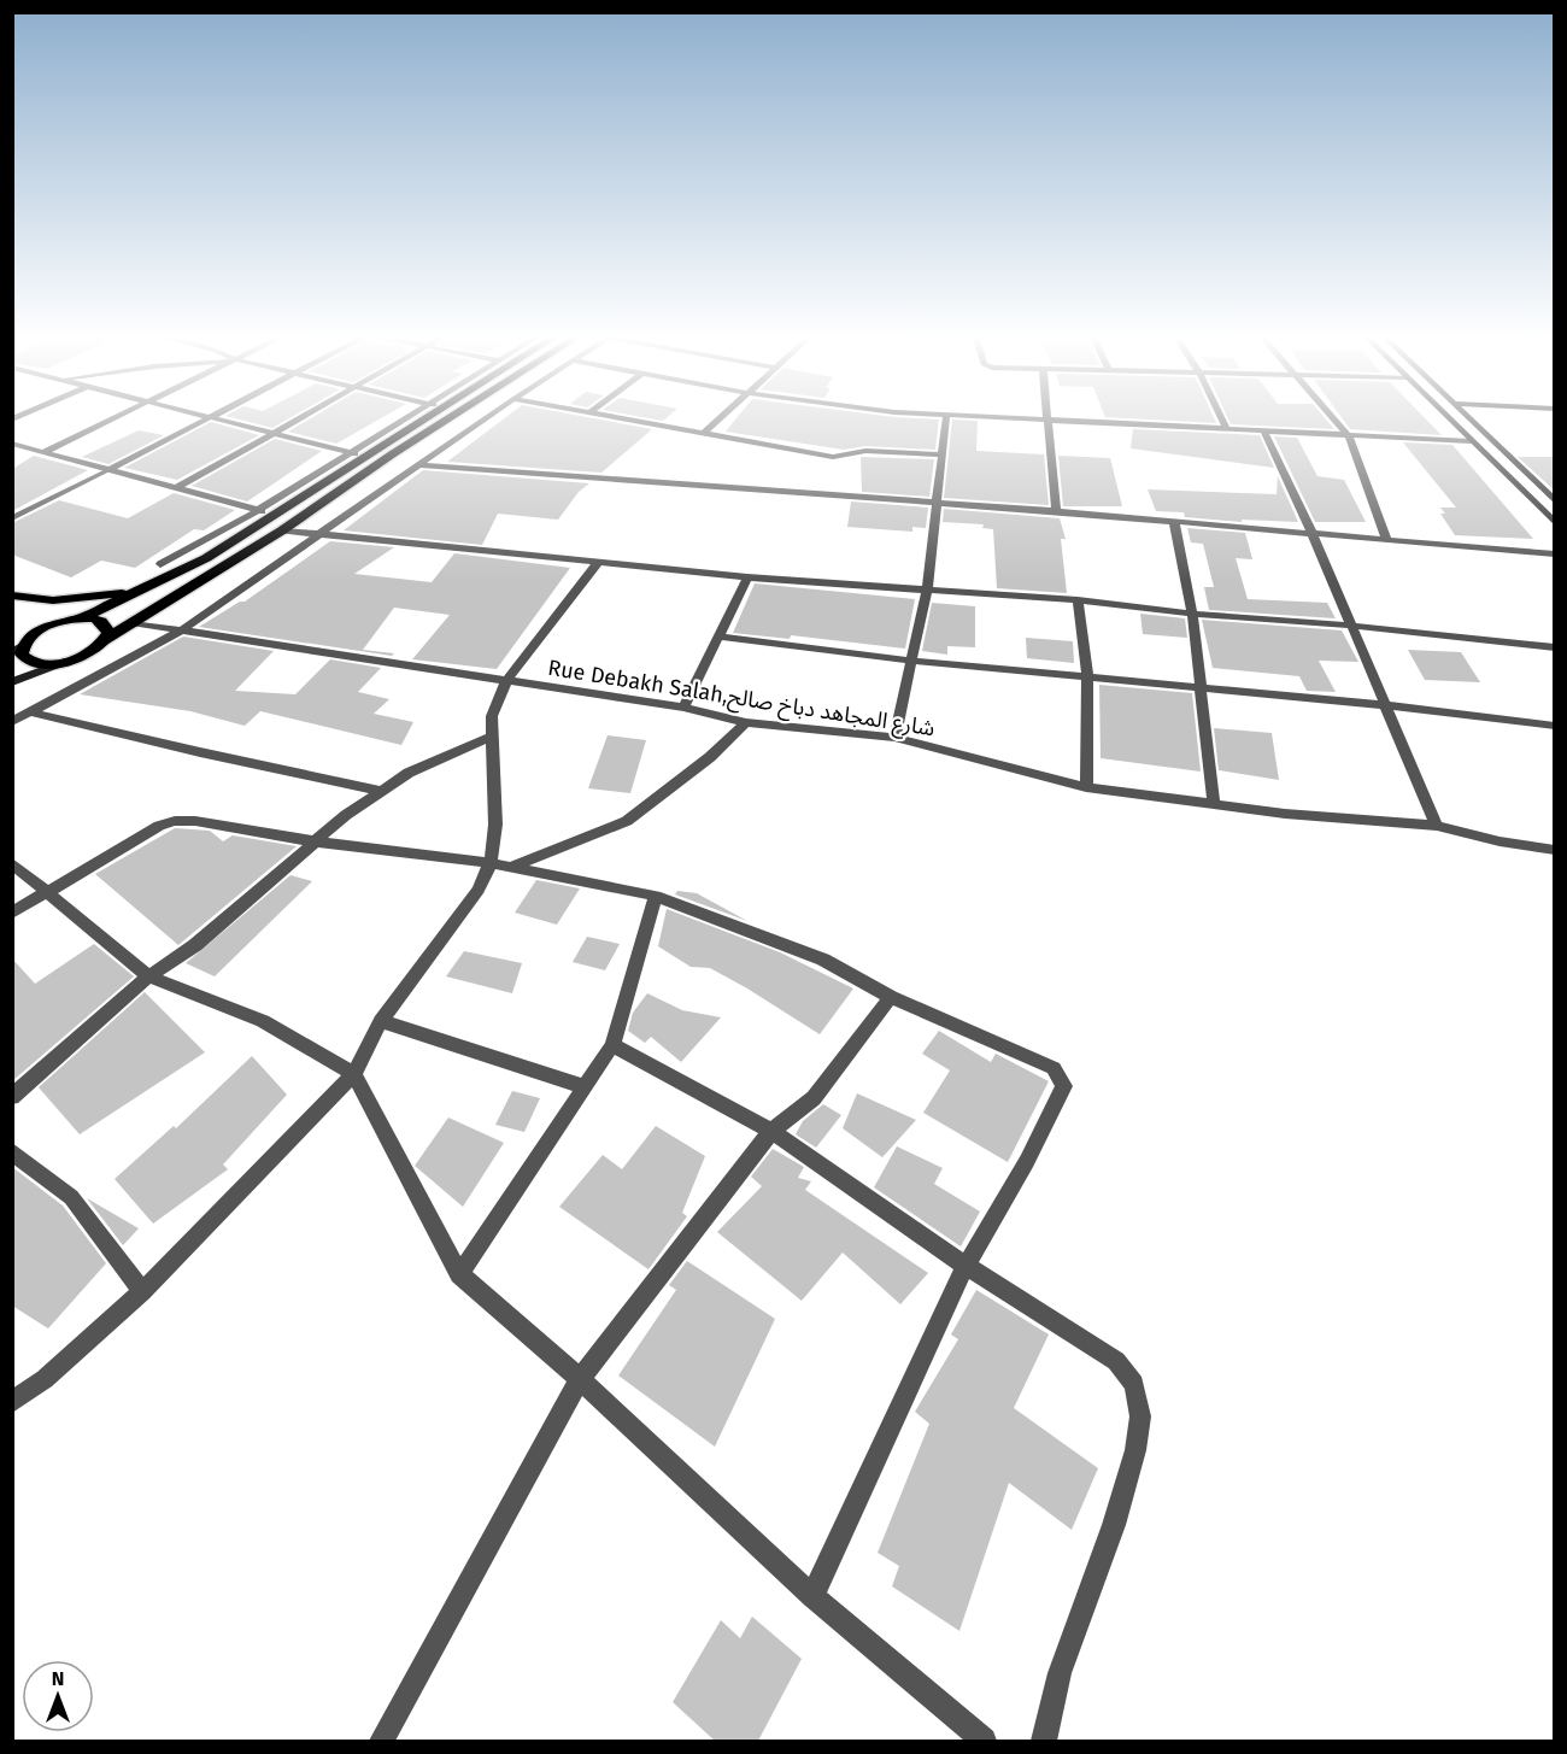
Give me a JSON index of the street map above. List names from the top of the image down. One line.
{"streets":{"street":["Rue Debakh Salah,شارع المجاهد دباخ صالح"]},"north":"top"}
